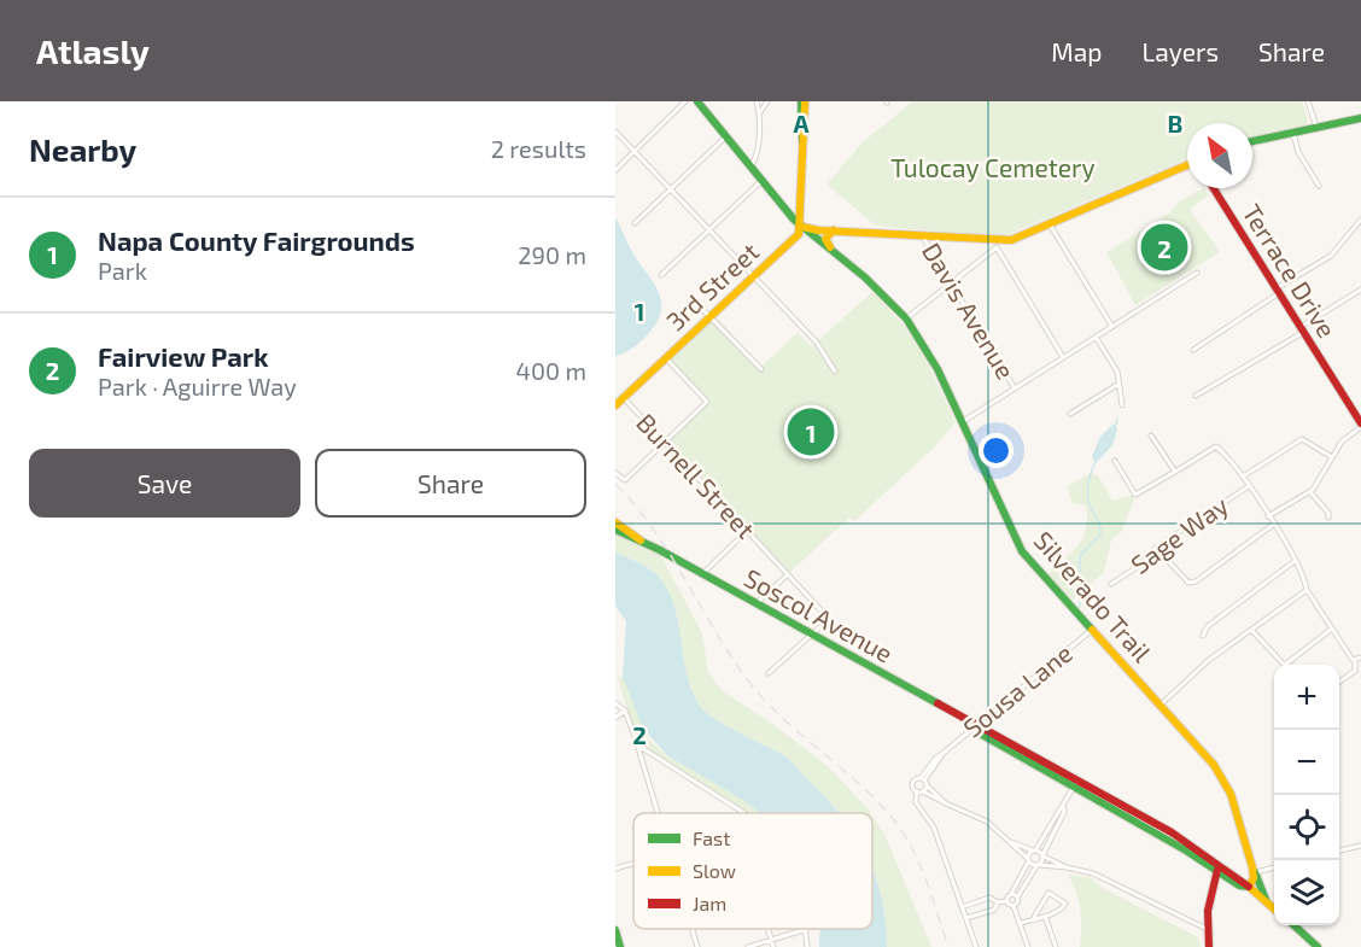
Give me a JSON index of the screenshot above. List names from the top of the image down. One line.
{"streets":{"main road":["Terrace Drive","3rd Street","Silverado Trail","Soscol Avenue"],"street":["Davis Avenue","Burnell Street","Sage Way","Sousa Lane"]},"crossings":[["3rd Street","Burnell Street"],["3rd Street","Silverado Trail"],["Burnell Street","Soscol Avenue"],["Silverado Trail","Soscol Avenue"],["Silverado Trail","Sousa Lane"],["Soscol Avenue","Sousa Lane"]],"parks":["Tulocay Cemetery"],"legend":["Fast","Slow","Jam"],"north":"top left","page":{"header":"Atlasly","nav":["Map","Layers","Share"],"heading":["Nearby","2 results"],"list":[{"mark":"1","name":"Napa County Fairgrounds","note":"Park","value":"290 m"},{"mark":"2","name":"Fairview Park","note":"Park · Aguirre Way","value":"400 m"}],"pins":["2","1"],"buttons":["Save","Share"],"map_buttons":["+","−"]},"grid":{"columns":["A","B"],"rows":["1","2"]}}
